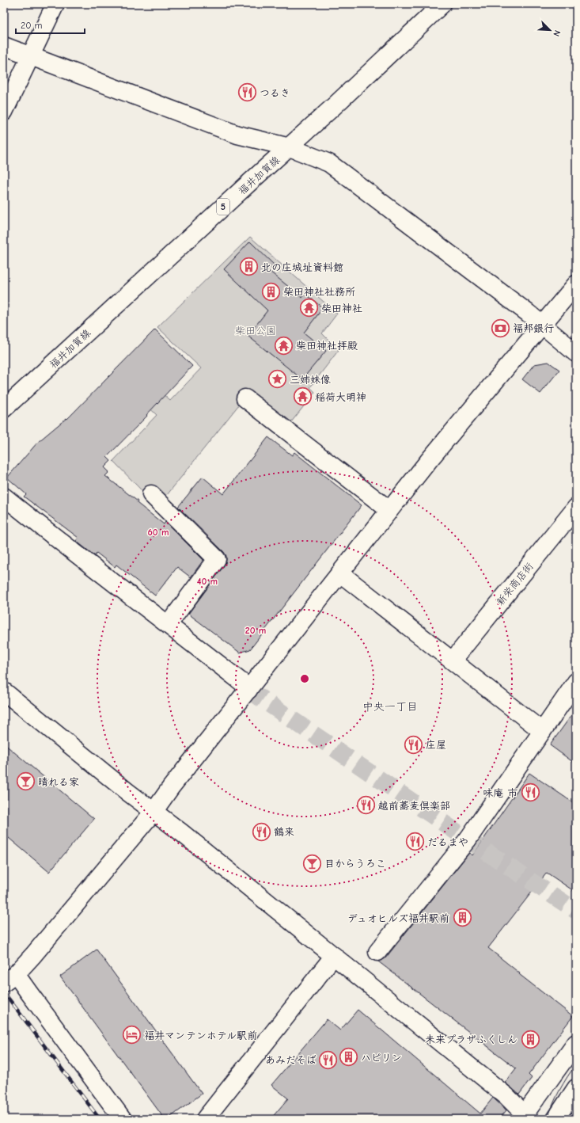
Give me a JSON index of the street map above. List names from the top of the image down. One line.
{"streets":{"street":["福井加賀線","5","新栄商店街"]},"districts":["中央一丁目"],"parks":["柴田公園"],"places":{"restaurant":["つるき","庄屋","味庵 市","越前蕎麦倶楽部","鶴来","だるまや","あみだそば"],"building":["北の庄城址資料館","柴田神社社務所","デュオヒルズ福井駅前","未来プラザふくしん","ハピリン"],"temple":["柴田神社","柴田神社拝殿","稲荷大明神"],"bank":["福邦銀行"],"place":["三姉妹像"],"bar":["晴れる家","目からうろこ"],"hotel":["福井マンテンホテル駅前"]},"scale_bar":"20 m","north":"bottom right","rings":["60 m","40 m","20 m"]}
